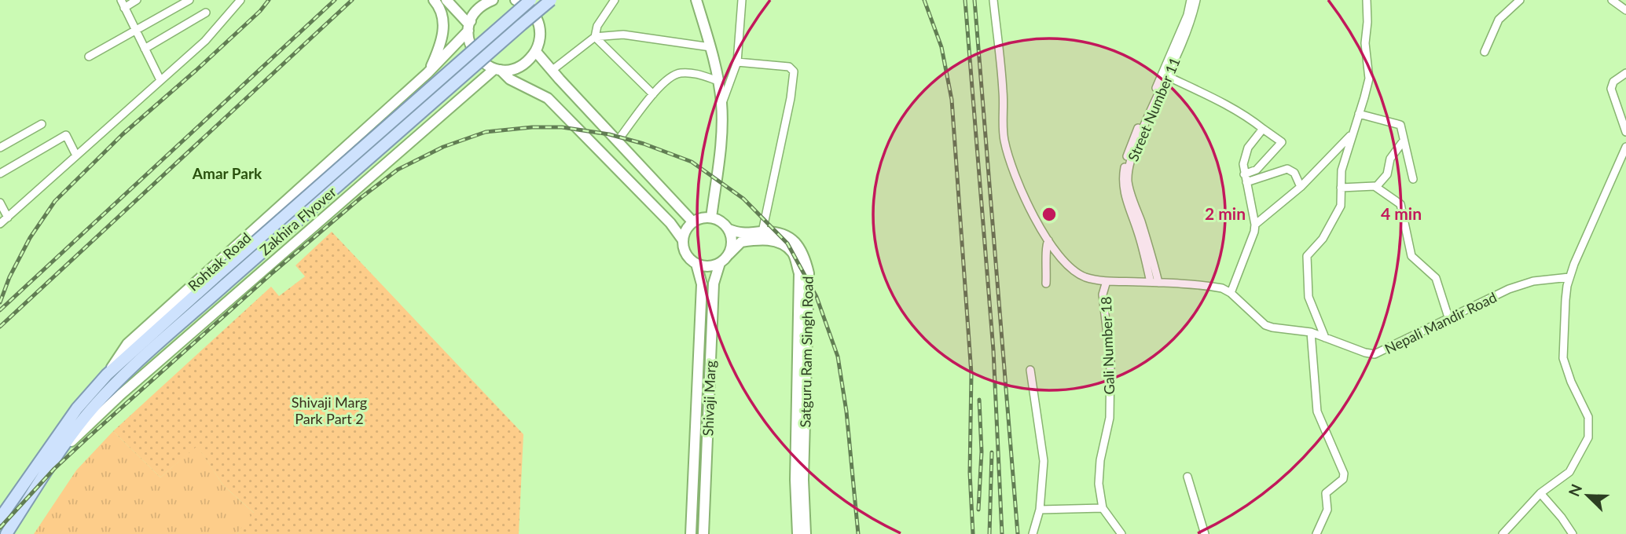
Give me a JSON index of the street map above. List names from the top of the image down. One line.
{"streets":{"main road":["Zakhira Flyover","Rohtak Road","Satguru Ram Singh Road","Shivaji Marg"],"street":["Street Number 11","Nepali Mandir Road","Gali Number 18"]},"crossings":[["Street Number 11","Nepali Mandir Road"],["Zakhira Flyover","Rohtak Road"],["Nepali Mandir Road","Gali Number 18"],["Satguru Ram Singh Road","Shivaji Marg"]],"districts":["Amar Park"],"parks":["Shivaji Marg Park Part 2"],"north":"top left","rings":["2 min","4 min"]}
